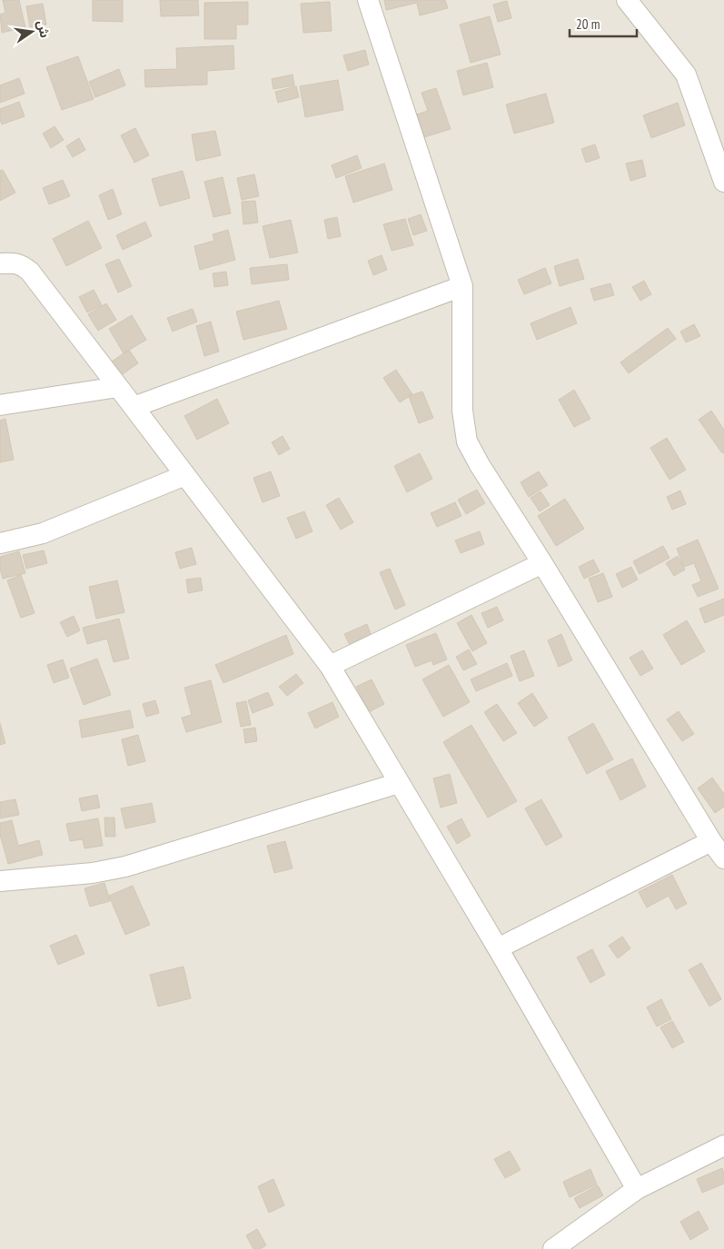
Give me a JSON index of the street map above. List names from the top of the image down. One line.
{"scale_bar":"20 m","north":"right"}
